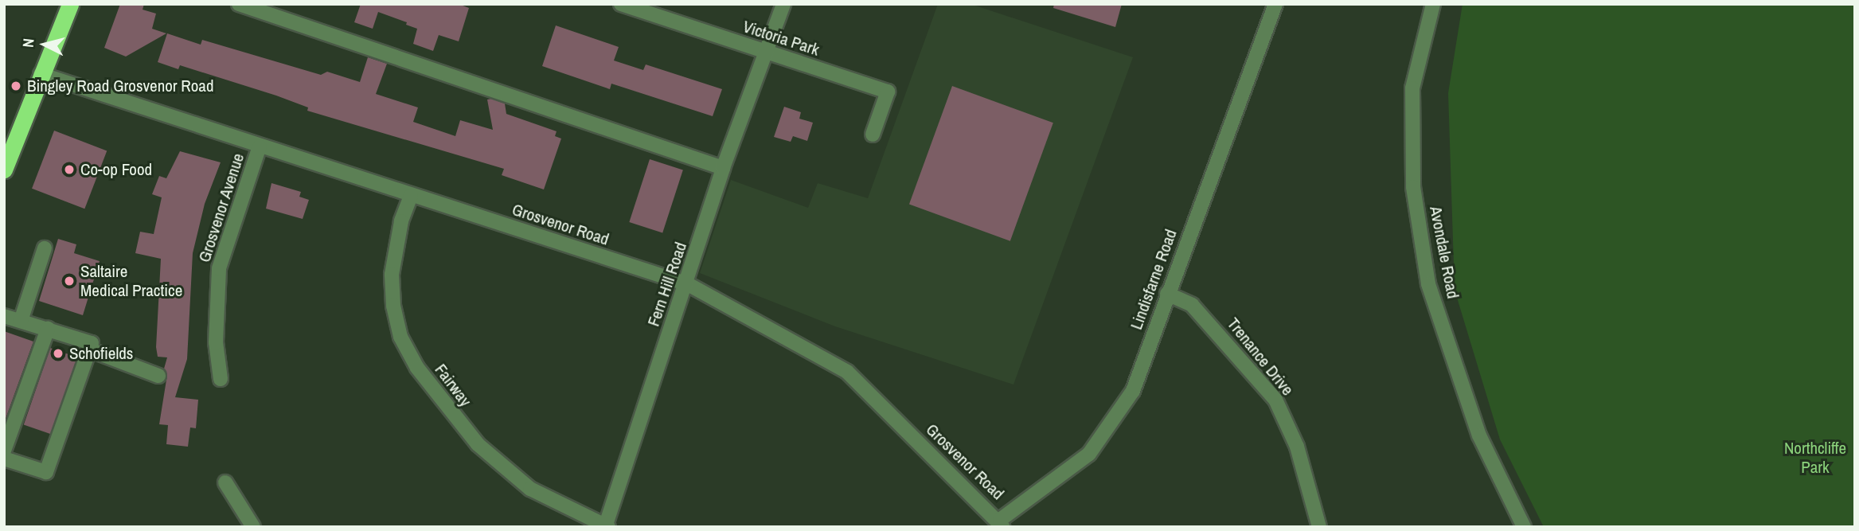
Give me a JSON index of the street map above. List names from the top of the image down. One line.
{"streets":{"street":["Victoria Park","Grosvenor Avenue","Grosvenor Road","Avondale Road","Lindisfarne Road","Fern Hill Road","Trenance Drive","Fairway"]},"crossings":[["Victoria Park","Fern Hill Road"],["Grosvenor Avenue","Grosvenor Road"],["Grosvenor Road","Lindisfarne Road"],["Grosvenor Road","Fern Hill Road"],["Grosvenor Road","Fairway"],["Lindisfarne Road","Trenance Drive"],["Fern Hill Road","Fairway"]],"parks":["Northcliffe Park"],"places":["Bingley Road Grosvenor Road","Co-op Food","Saltaire Medical Practice","Schofields"],"north":"left"}
